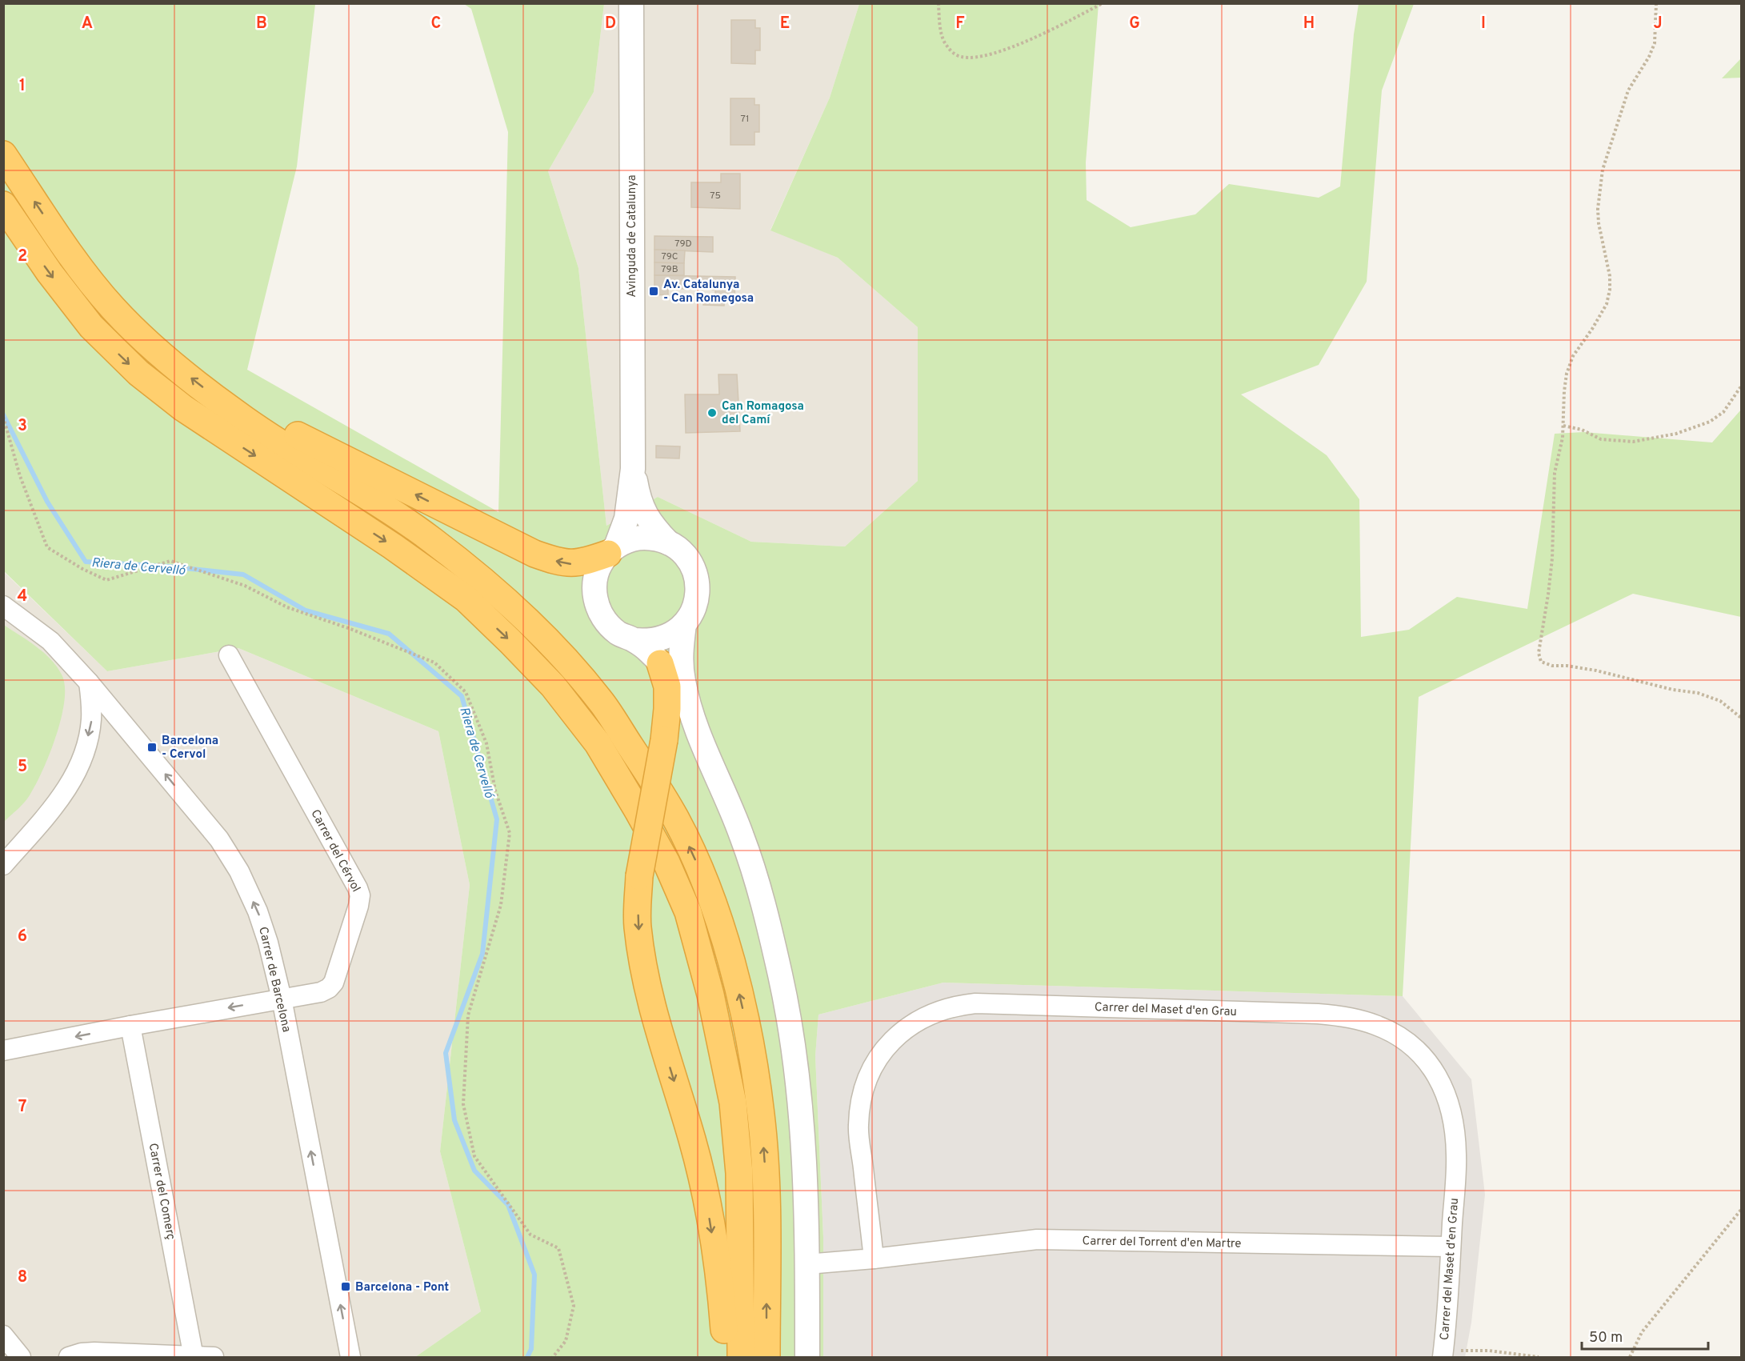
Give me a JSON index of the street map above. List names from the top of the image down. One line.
{"streets":{"street":["Avinguda de Catalunya","Carrer del Cérvol","Carrer de Barcelona","Carrer del Maset d'en Grau","Carrer del Comerç","Carrer del Torrent d'en Martre"]},"crossings":[["Carrer del Cérvol","Carrer de Barcelona"],["Carrer del Cérvol","Carrer del Comerç"],["Carrer del Maset d'en Grau","Carrer del Torrent d'en Martre"]],"one_way":["Carrer del Cérvol","Carrer de Barcelona"],"water":["Riera de Cervelló"],"places":{"transit":["Av. Catalunya - Can Romegosa","Barcelona - Cervol","Barcelona - Pont"],"other":["Can Romagosa del Camí"]},"house_numbers":["71","75","79D","79C","79B"],"scale_bar":"50 m","grid":{"columns":["A","B","C","D","E","F","G","H","I","J"],"rows":["1","2","3","4","5","6","7","8"]}}
